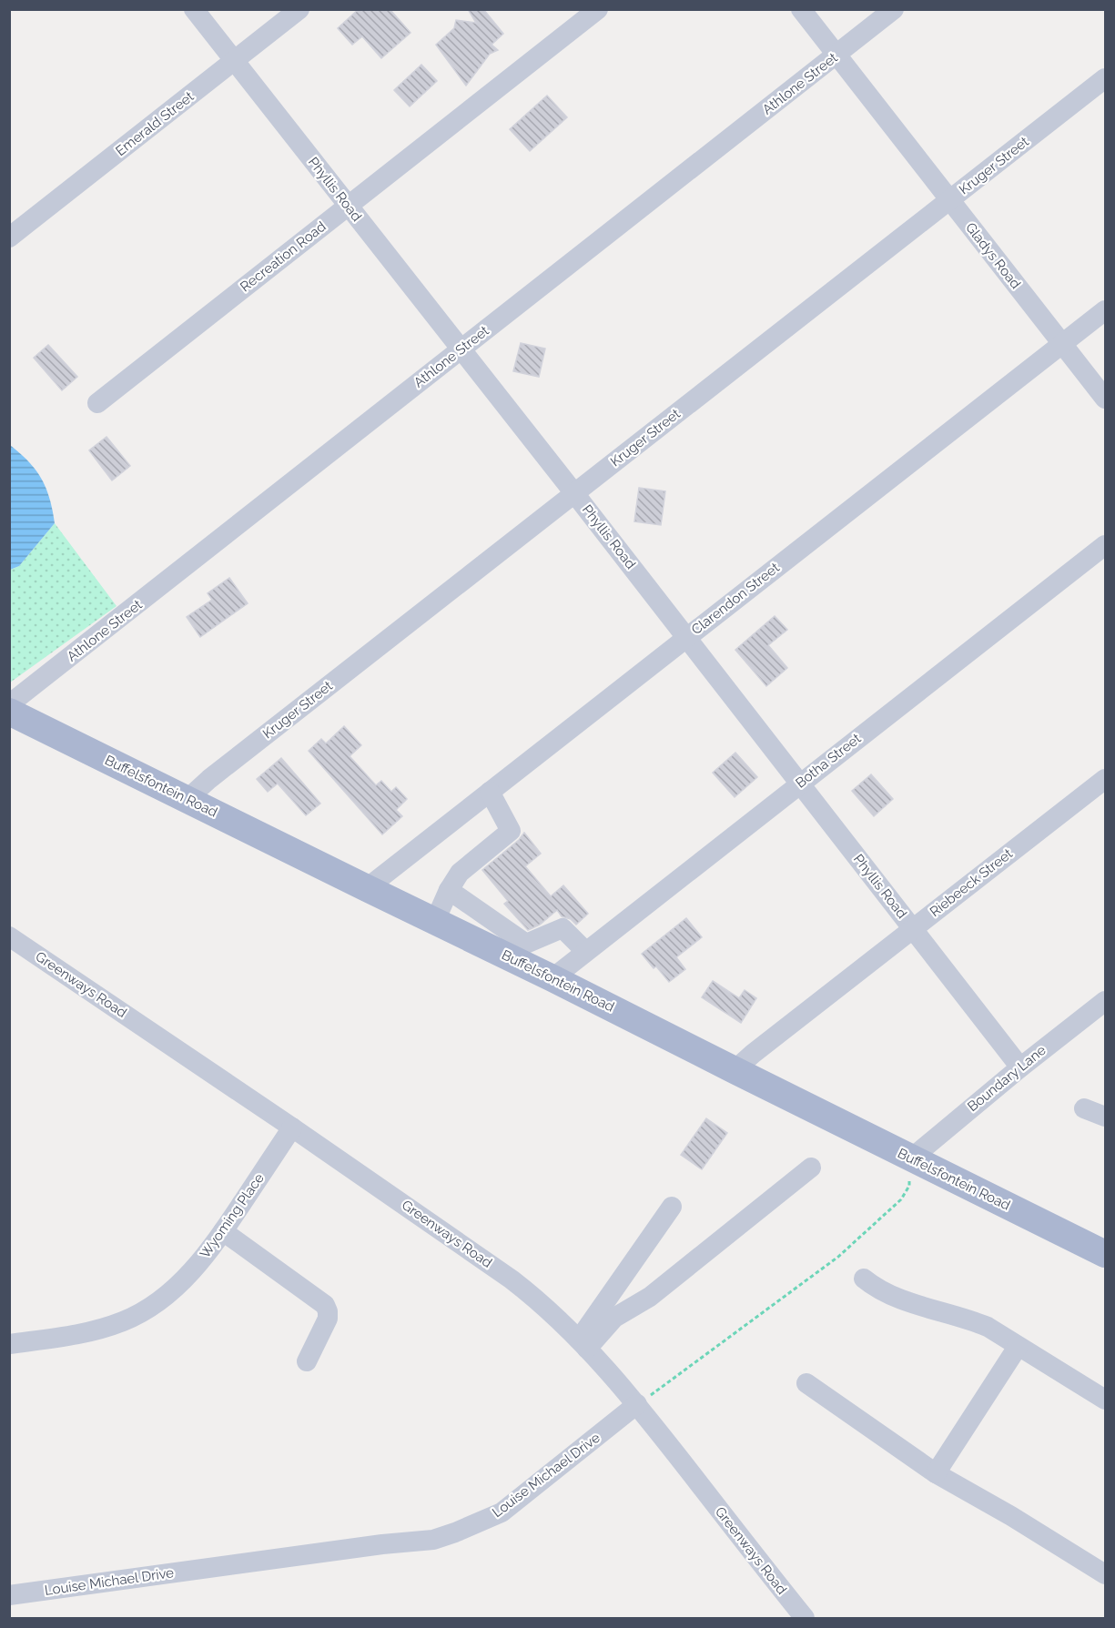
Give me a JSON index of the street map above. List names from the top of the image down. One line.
{"streets":{"main road":["Buffelsfontein Road"],"street":["Athlone Street","Emerald Street","Kruger Street","Phyllis Road","Gladys Road","Recreation Road","Clarendon Street","Botha Street","Riebeeck Street","Greenways Road","Boundary Lane","Wyoming Place","Louise Michael Drive"]},"crossings":[["Athlone Street","Phyllis Road"],["Athlone Street","Gladys Road"],["Emerald Street","Phyllis Road"],["Kruger Street","Phyllis Road"],["Kruger Street","Gladys Road"],["Kruger Street","Buffelsfontein Road"],["Phyllis Road","Recreation Road"],["Phyllis Road","Clarendon Street"],["Phyllis Road","Botha Street"],["Phyllis Road","Riebeeck Street"],["Phyllis Road","Boundary Lane"],["Gladys Road","Clarendon Street"],["Clarendon Street","Buffelsfontein Road"],["Botha Street","Buffelsfontein Road"],["Buffelsfontein Road","Riebeeck Street"],["Buffelsfontein Road","Boundary Lane"],["Greenways Road","Wyoming Place"],["Greenways Road","Louise Michael Drive"]]}
